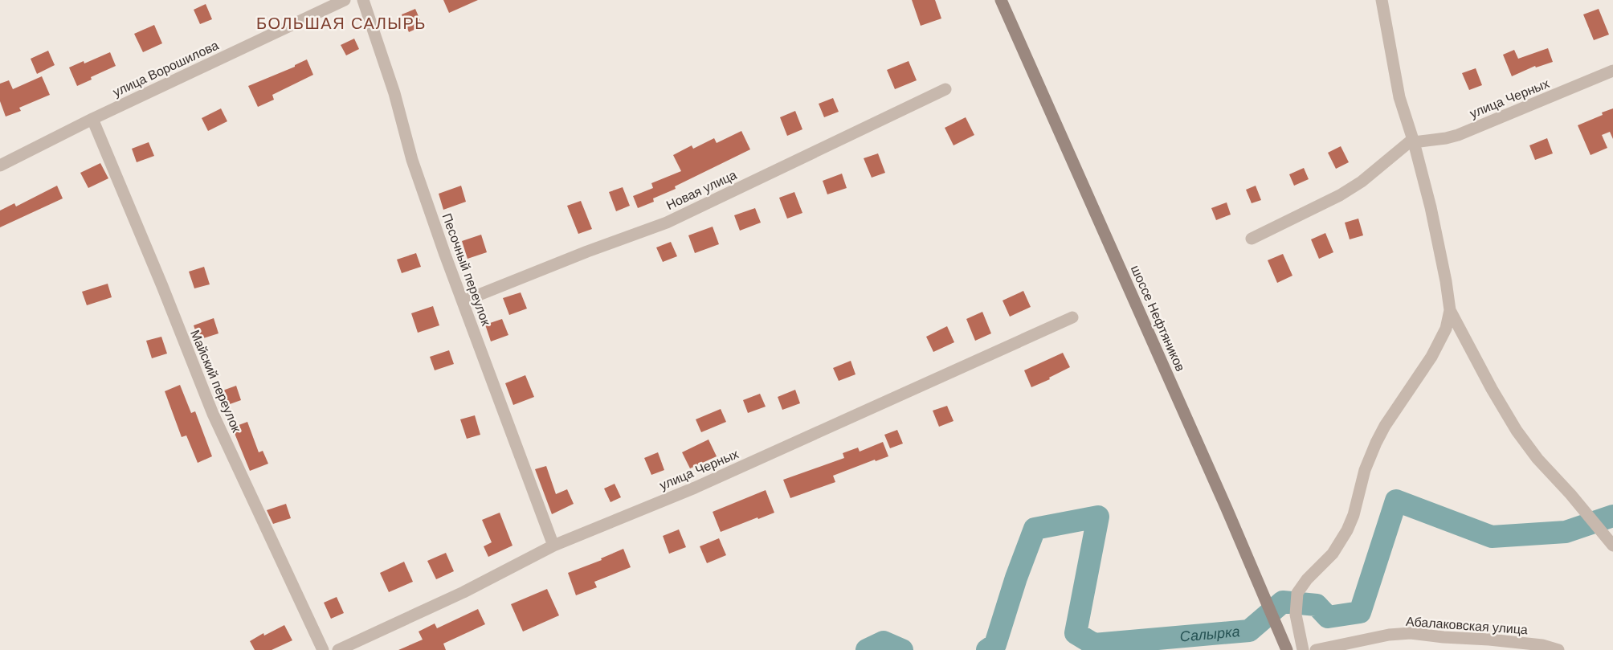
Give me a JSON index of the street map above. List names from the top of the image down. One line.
{"streets":{"main road":["шоссе Нефтяников"],"street":["улица Ворошилова","улица Черных","Новая улица","Песочный переулок","Майский переулок","Абалаковская улица"]},"crossings":[["улица Ворошилова","Майский переулок"],["улица Черных","Песочный переулок"],["Новая улица","Песочный переулок"]],"districts":["БОЛЬШАЯ САЛЫРЬ"],"water":["Салырка"]}
